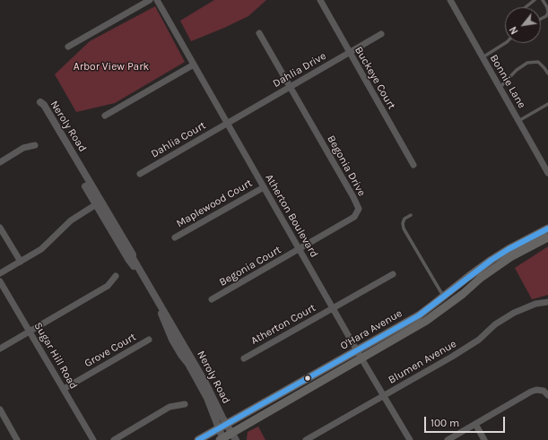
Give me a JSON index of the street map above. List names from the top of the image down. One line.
{"streets":{"main road":["O'Hara Avenue"],"street":["Dahlia Drive","Buckeye Court","Bonnie Lane","Neroly Road","Dahlia Court","Begonia Drive","Maplewood Court","Atherton Boulevard","Begonia Court","Atherton Court","Grove Court","Sugar Hill Road","Blumen Avenue"]},"crossings":[["Dahlia Drive","Buckeye Court"],["Dahlia Drive","Dahlia Court"],["Dahlia Drive","Begonia Drive"],["Dahlia Drive","Atherton Boulevard"],["Neroly Road","O'Hara Avenue"],["Dahlia Court","Atherton Boulevard"],["Begonia Drive","Atherton Boulevard"],["Begonia Drive","Begonia Court"],["Maplewood Court","Atherton Boulevard"],["Atherton Boulevard","Begonia Court"],["Atherton Boulevard","Atherton Court"],["Atherton Boulevard","O'Hara Avenue"],["Atherton Boulevard","Blumen Avenue"],["Grove Court","Sugar Hill Road"]],"parks":["Arbor View Park"],"scale_bar":"100 m","north":"bottom left"}
